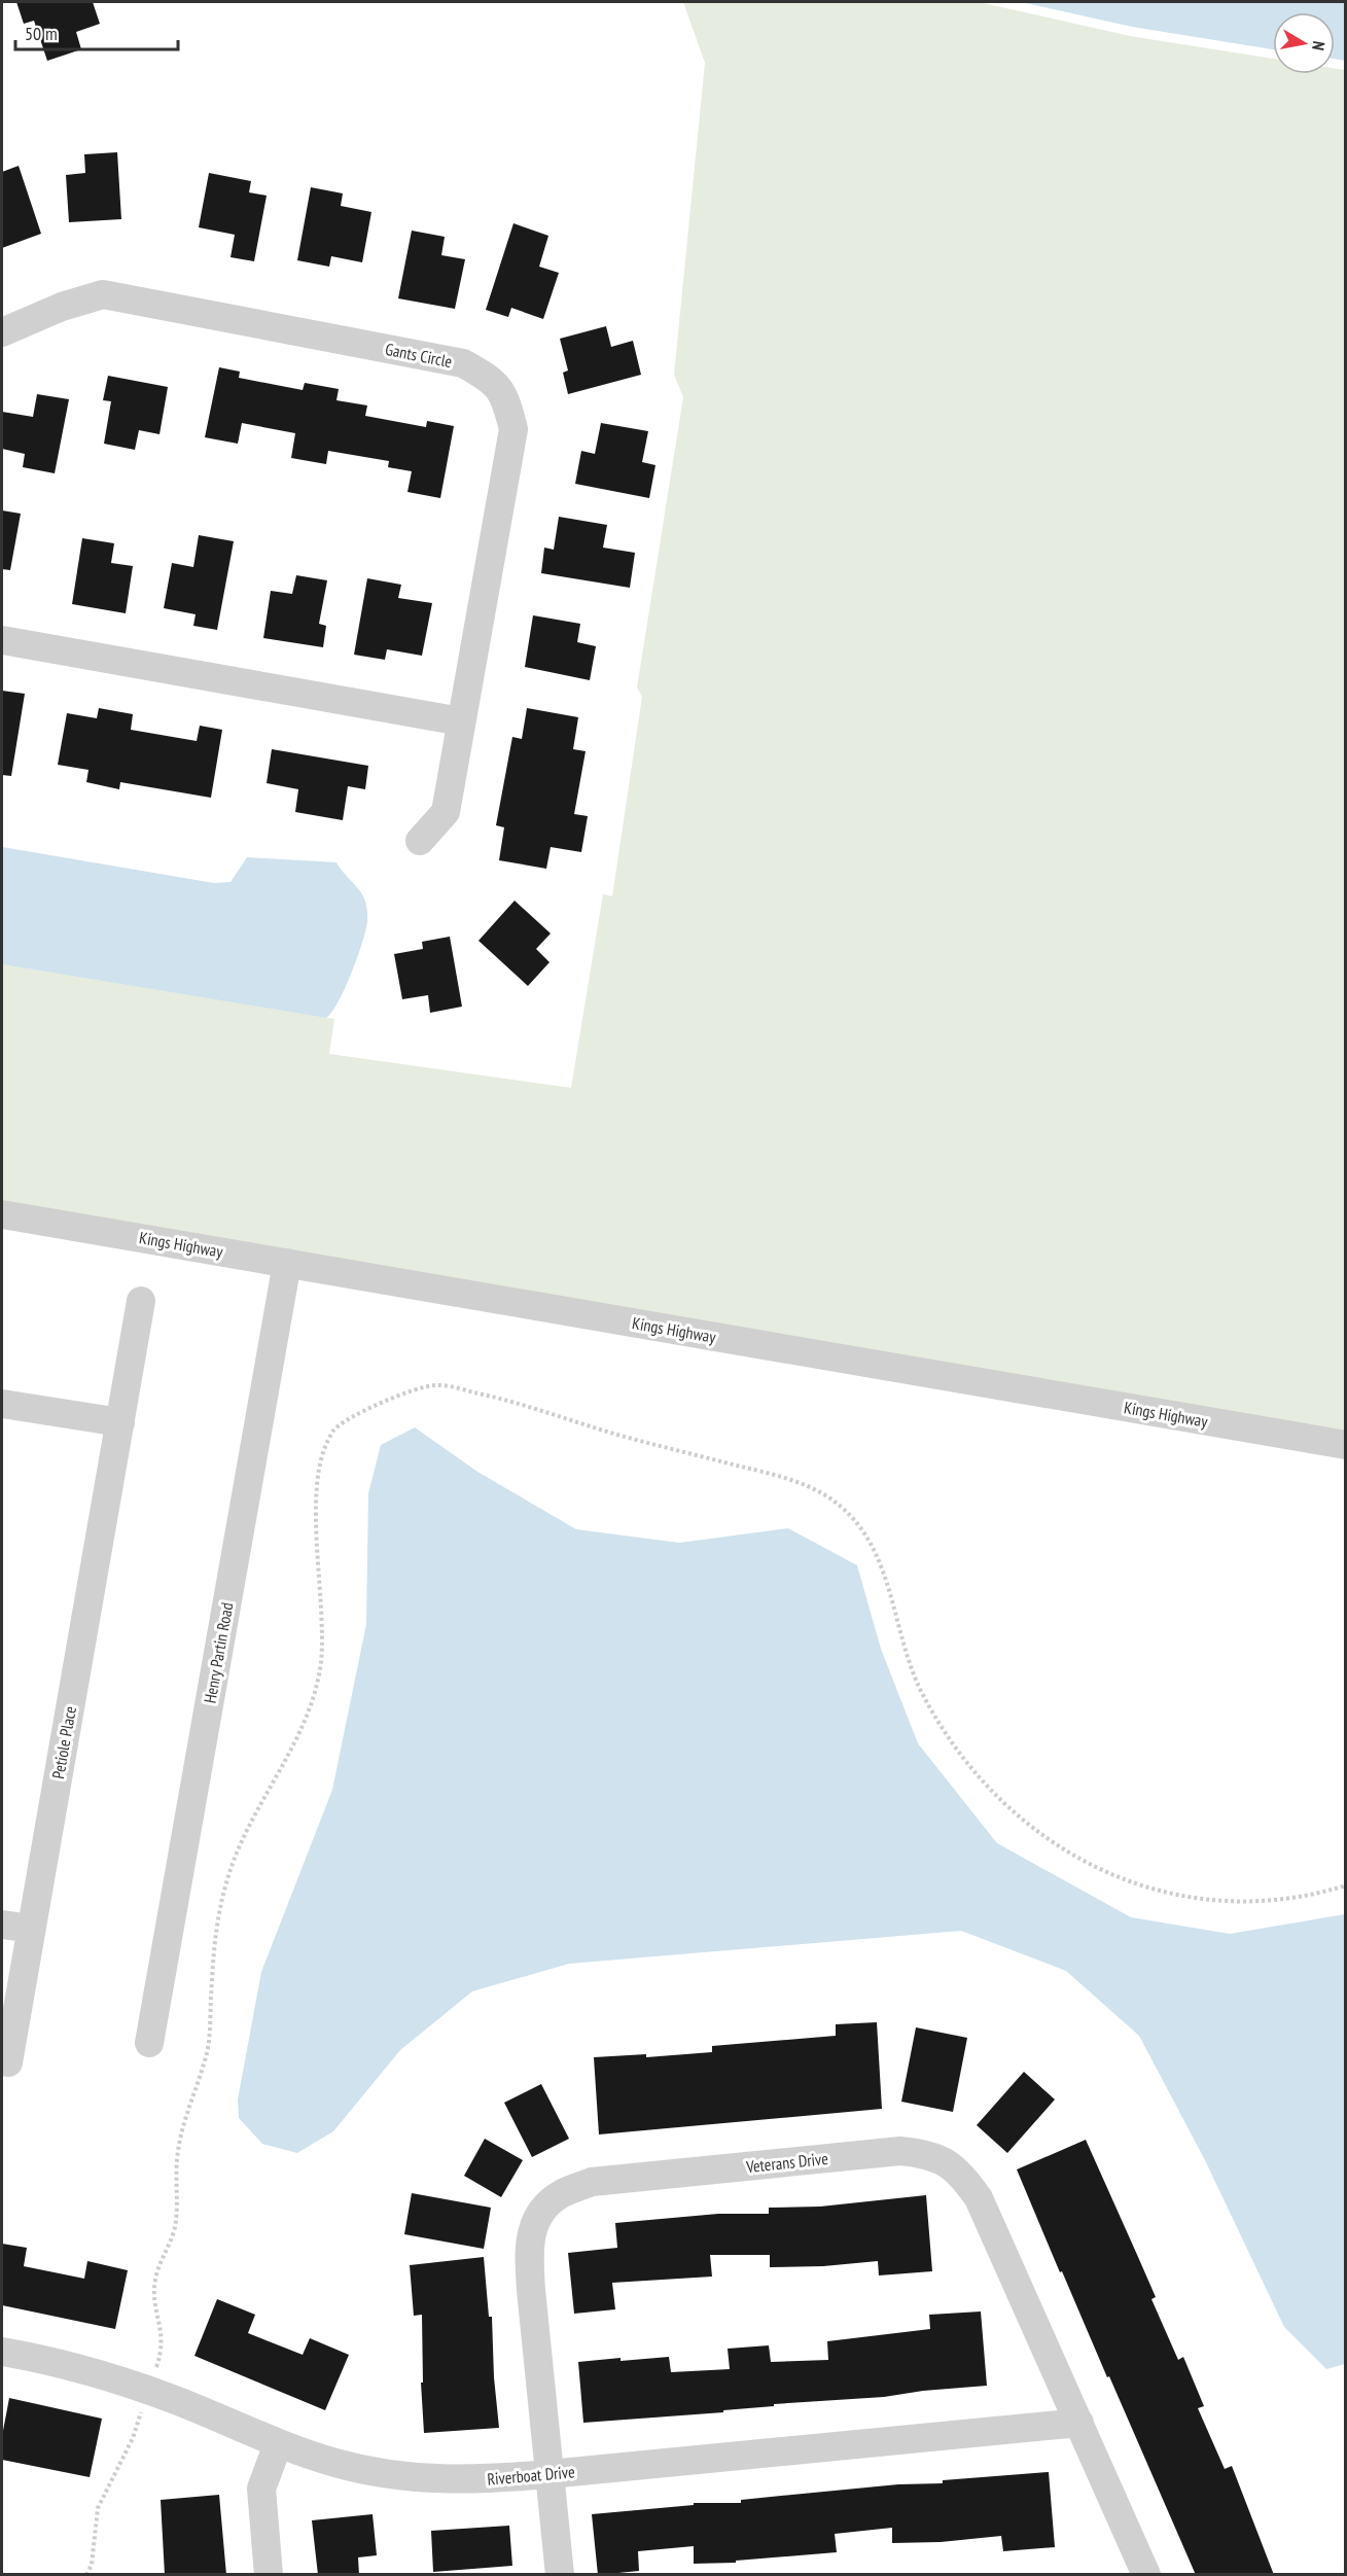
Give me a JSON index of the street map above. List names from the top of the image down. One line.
{"streets":{"street":["Gants Circle","Kings Highway","Henry Partin Road","Petiole Place","Veterans Drive","Riverboat Drive"]},"crossings":[["Kings Highway","Henry Partin Road"],["Veterans Drive","Riverboat Drive"]],"scale_bar":"50 m","north":"right"}
